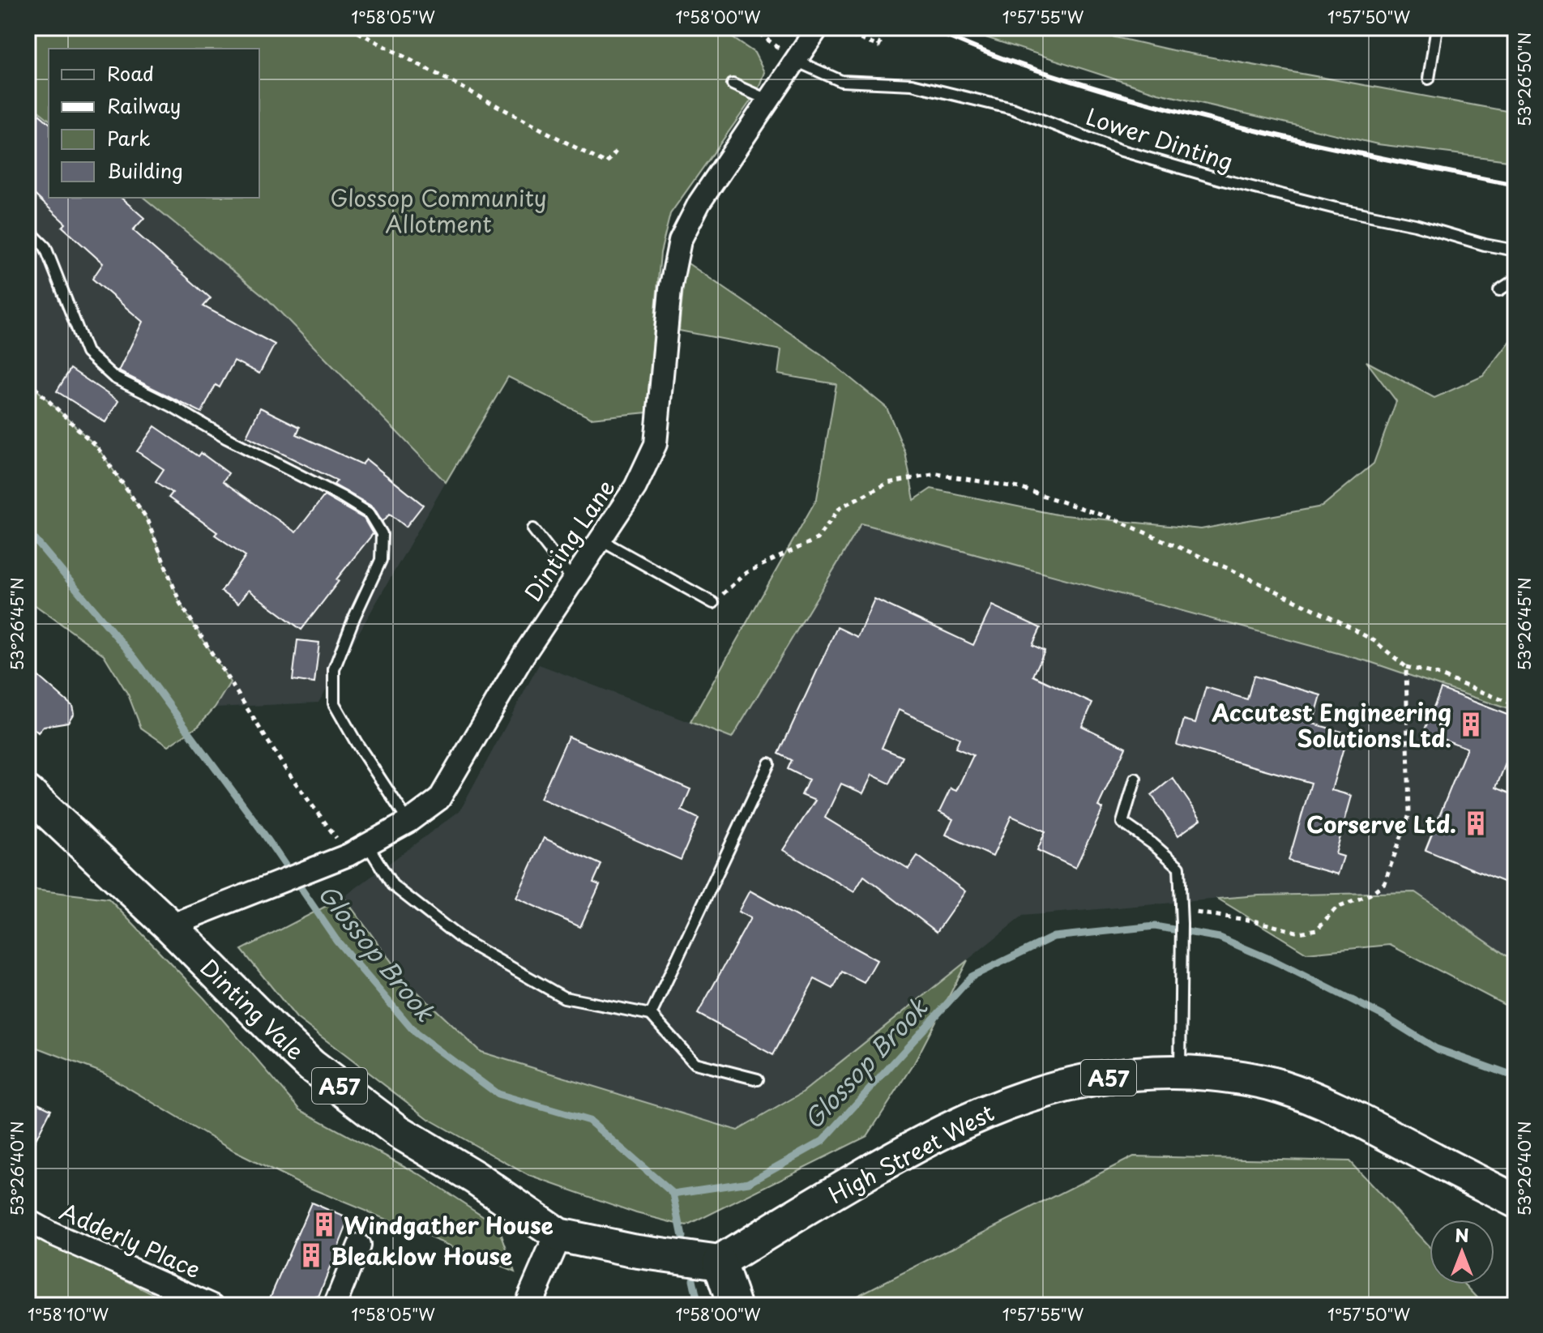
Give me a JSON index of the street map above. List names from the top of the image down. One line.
{"streets":{"main road":["Dinting Vale","A57","High Street West"],"street":["Dinting Lane","Adderly Place"],"lane":["Lower Dinting"]},"crossings":[["Lower Dinting","Dinting Lane"],["Dinting Lane","Dinting Vale"],["Dinting Vale","High Street West"]],"water":["Glossop Brook"],"parks":["Glossop Community Allotment"],"places":{"building":["Accutest Engineering Solutions Ltd.","Corserve Ltd.","Windgather House","Bleaklow House"]},"legend":["Road","Railway","Park","Building"],"north":"top","coordinates":["1°58'05\"W","1°58'00\"W","1°57'55\"W","1°57'50\"W","53°26'50\"N","53°26'45\"N","53°26'40\"N","1°58'10\"W"]}
